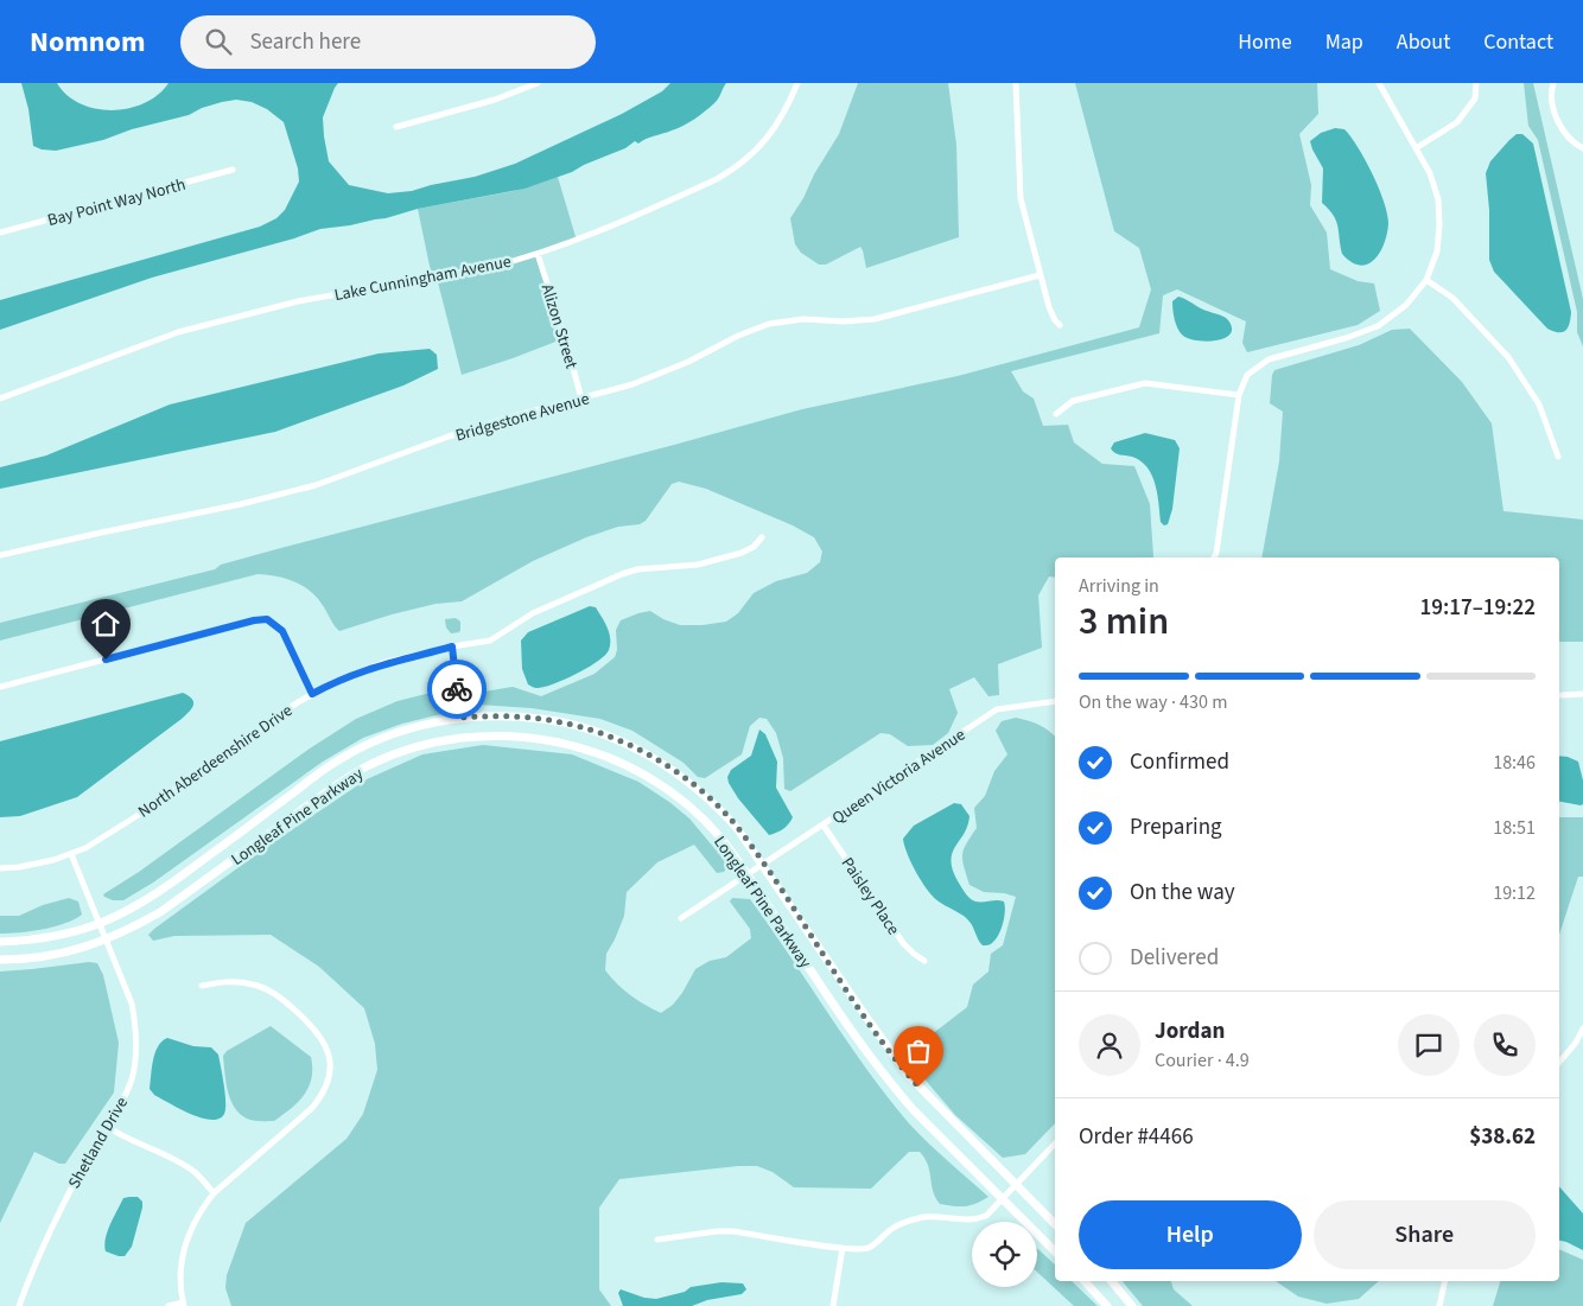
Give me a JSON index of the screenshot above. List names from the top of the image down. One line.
{"streets":{"main road":["Longleaf Pine Parkway"],"street":["Bay Point Way North","Lake Cunningham Avenue","Alizon Street","Bridgestone Avenue","North Aberdeenshire Drive","Queen Victoria Avenue","Paisley Place","Shetland Drive"]},"crossings":[["Lake Cunningham Avenue","Alizon Street"],["Alizon Street","Bridgestone Avenue"],["North Aberdeenshire Drive","Shetland Drive"],["Queen Victoria Avenue","Longleaf Pine Parkway"],["Queen Victoria Avenue","Paisley Place"],["Longleaf Pine Parkway","Shetland Drive"]],"page":{"header":"Nomnom","search":"Search here","nav":["Home","Map","About","Contact"],"heading":["3 min","Arriving in","19:17–19:22"],"panel":["Jordan","Courier · 4.9","Order #4466","$38.62"],"bar":"On the way · 430 m","list":[["Confirmed","18:46"],["Preparing","18:51"],["On the way","19:12"],"Delivered"],"buttons":["Help","Share"]}}
